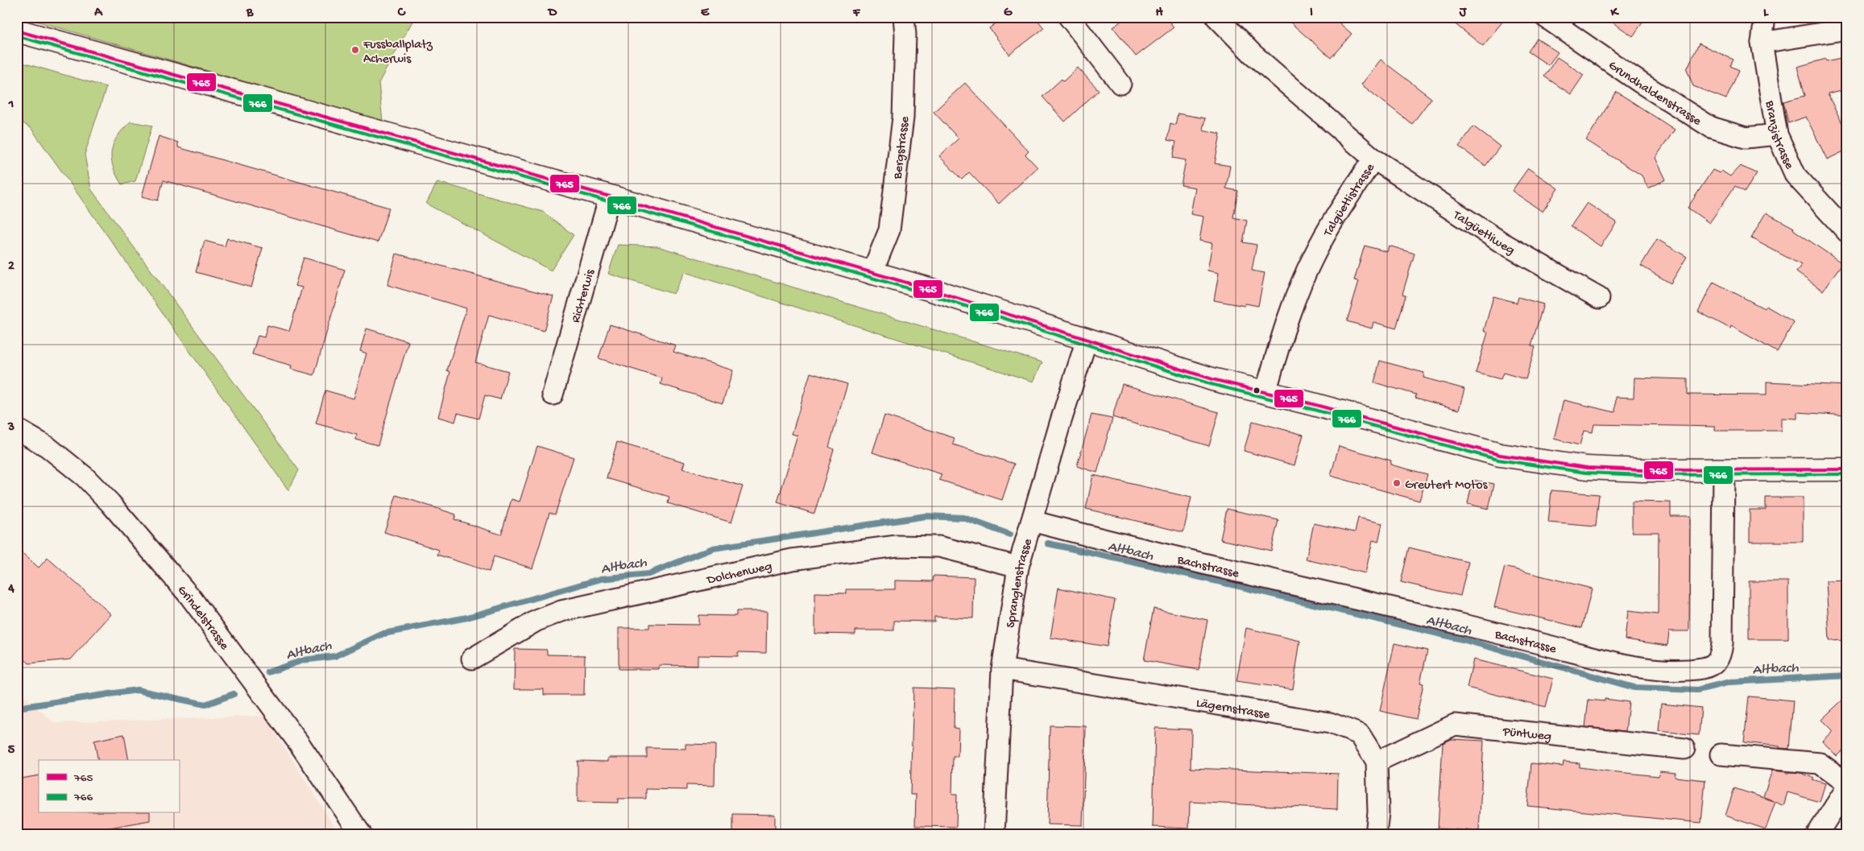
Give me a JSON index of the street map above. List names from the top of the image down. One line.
{"streets":{"street":["Grundhaldenstrasse","Branzistrasse","Bergstrasse","Talgüetlistrasse","Talgüetliweg","Richterwis","Bachstrasse","Dolchenweg","Spranglenstrasse","Grindelstrasse","Lägernstrasse","Püntweg"]},"crossings":[["Grundhaldenstrasse","Branzistrasse"],["Talgüetlistrasse","Talgüetliweg"],["Bachstrasse","Spranglenstrasse"],["Dolchenweg","Spranglenstrasse"],["Spranglenstrasse","Lägernstrasse"],["Lägernstrasse","Püntweg"]],"water":["Altbach"],"places":["Fussballplatz Acherwis","Greutert Motos"],"lines":["transit line 765","transit line 766"],"legend":["765","766"],"grid":{"columns":["A","B","C","D","E","F","G","H","I","J","K","L"],"rows":["1","2","3","4","5"]}}
